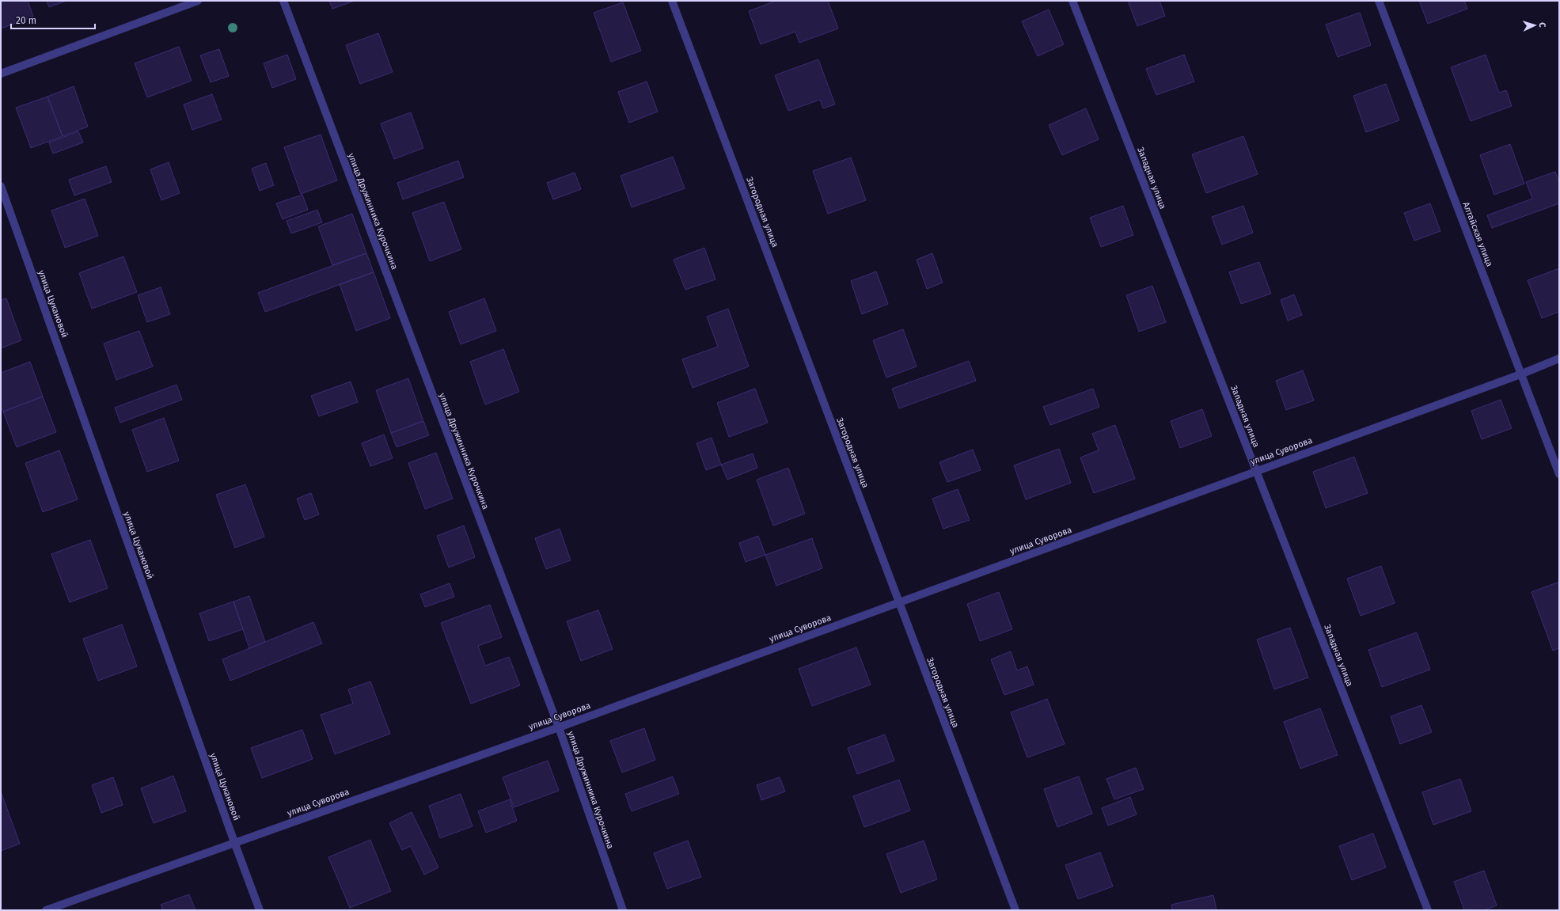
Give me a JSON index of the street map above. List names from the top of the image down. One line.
{"streets":{"street":["Западная улица","улица Дружинника Курочкина","Загородная улица","Алтайская улица","улица Цукановой","улица Суворова"]},"crossings":[["Западная улица","улица Суворова"],["улица Дружинника Курочкина","улица Суворова"],["Загородная улица","улица Суворова"],["Алтайская улица","улица Суворова"],["улица Цукановой","улица Суворова"]],"scale_bar":"20 m","north":"right"}
